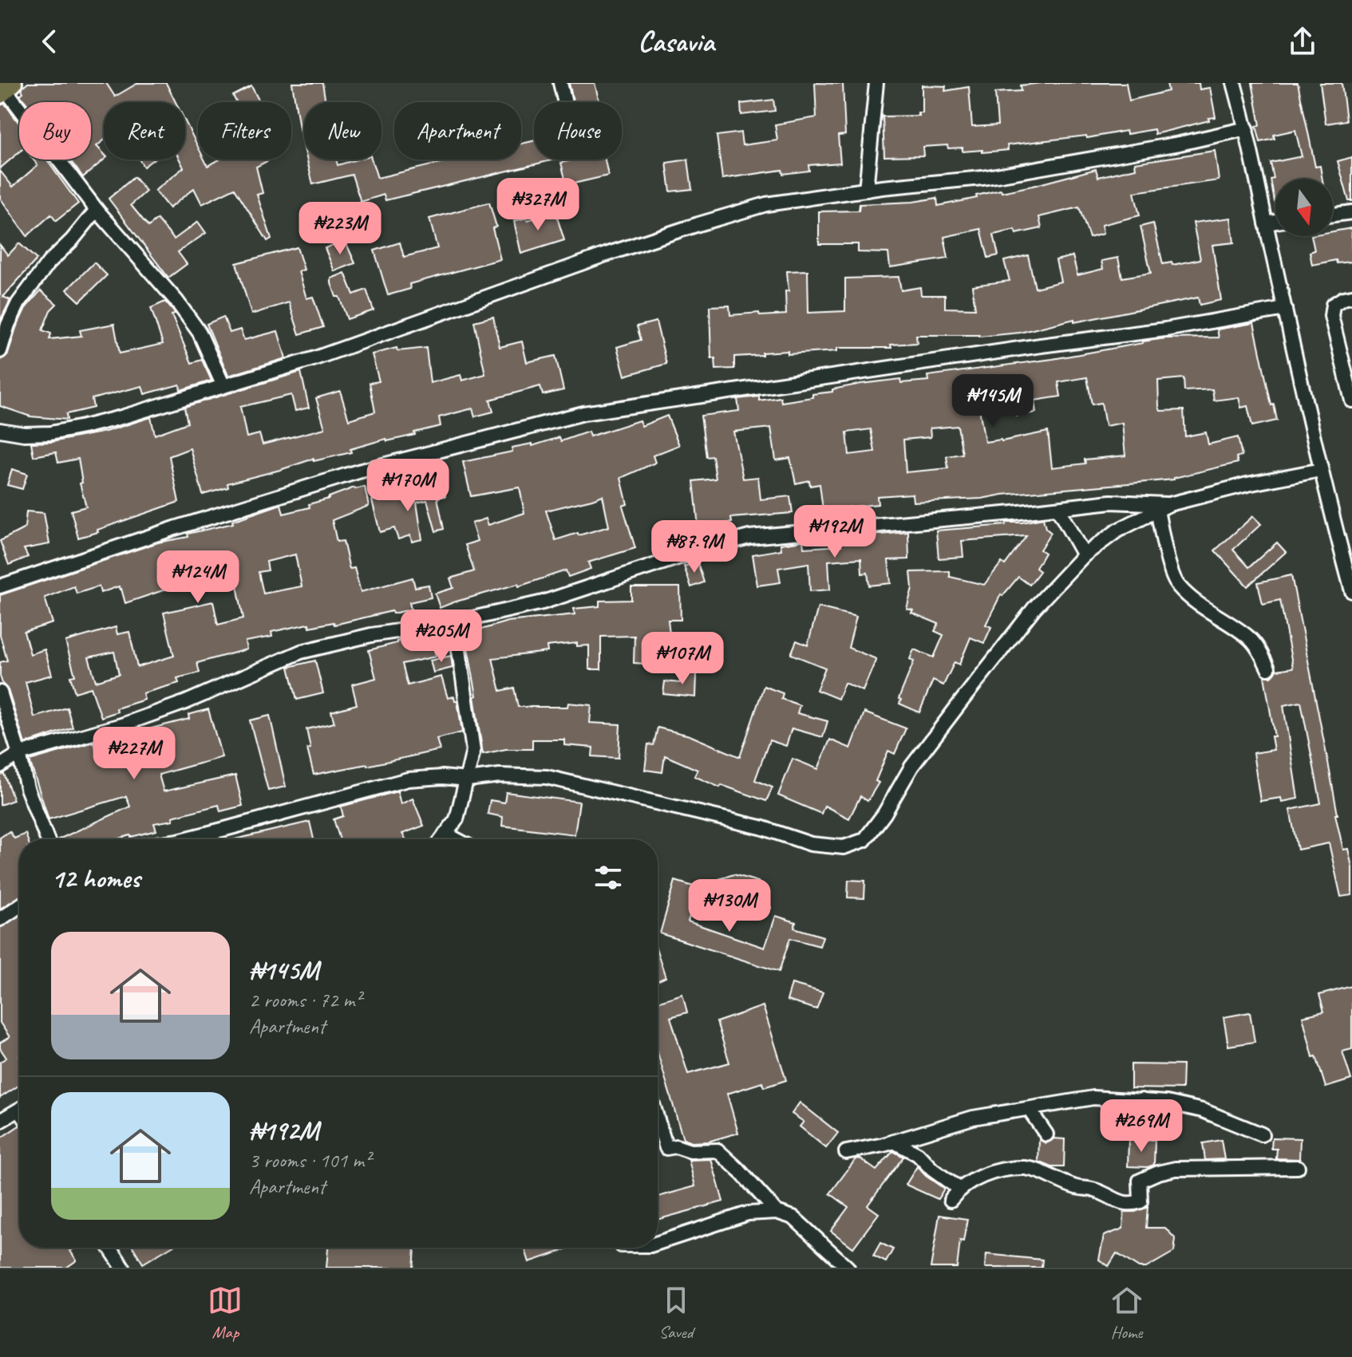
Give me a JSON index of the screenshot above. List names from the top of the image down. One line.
{"north":"bottom","page":{"header":"Casavia","chip":["Buy","Rent","Filters","New","Apartment","House"],"price":["₦327M","₦223M","₦145M","₦170M","₦192M","₦87.9M","₦124M","₦205M","₦107M","₦227M","₦130M","₦269M"],"heading":"12 homes","list":[{"name":"₦145M","note":"2 rooms · 72 m² · Apartment"},{"name":"₦192M","note":"3 rooms · 101 m² · Apartment"}],"tabs":["Map","Saved","Home"]}}
